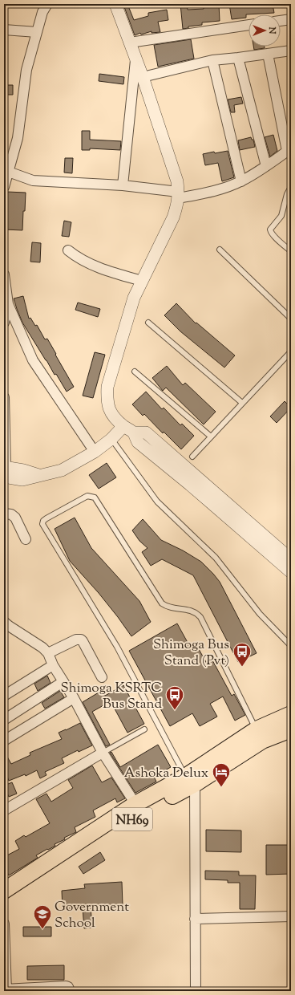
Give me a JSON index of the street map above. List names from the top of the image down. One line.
{"streets":{"highway":["NH69"]},"places":{"bus stop":["Shimoga Bus Stand (Pvt)","Shimoga KSRTC Bus Stand"],"hotel":["Ashoka Delux"],"school or university":["Government School"]},"north":"right"}
